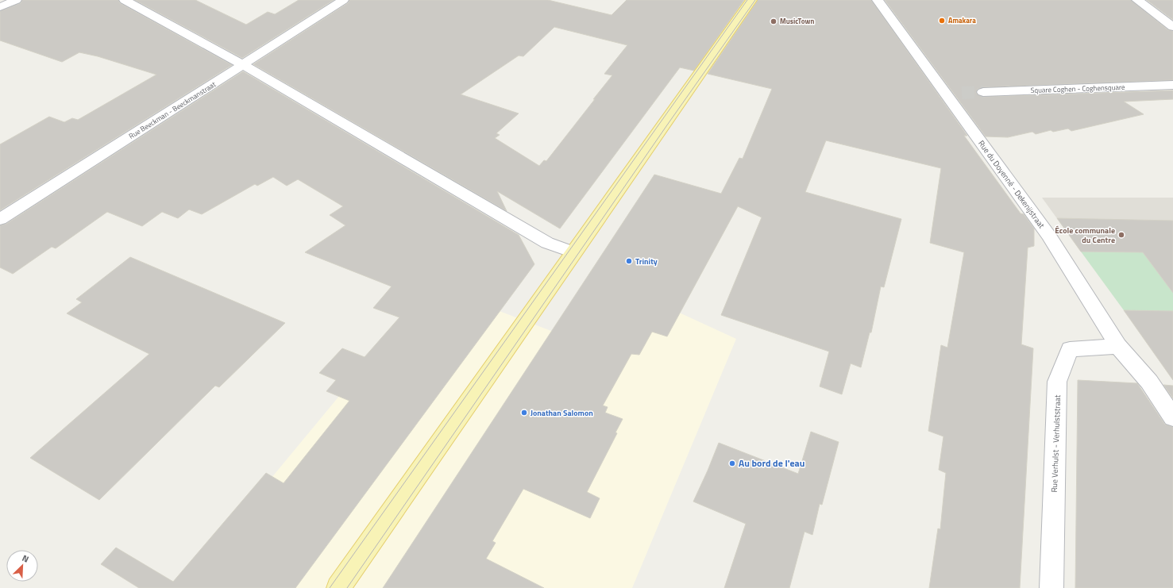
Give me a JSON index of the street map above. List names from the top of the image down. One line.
{"streets":{"street":["Square Coghen - Coghensquare","Rue Beeckman - Beeckmanstraat","Rue du Doyenné - Dekenijstraat","Rue Verhulst - Verhulststraat"]},"crossings":[["Rue du Doyenné - Dekenijstraat","Rue Verhulst - Verhulststraat"]],"places":["Amakara","MusicTown","École communale du Centre","Trinity","Jonathan Salomon","Au bord de l'eau"],"north":"top right"}
